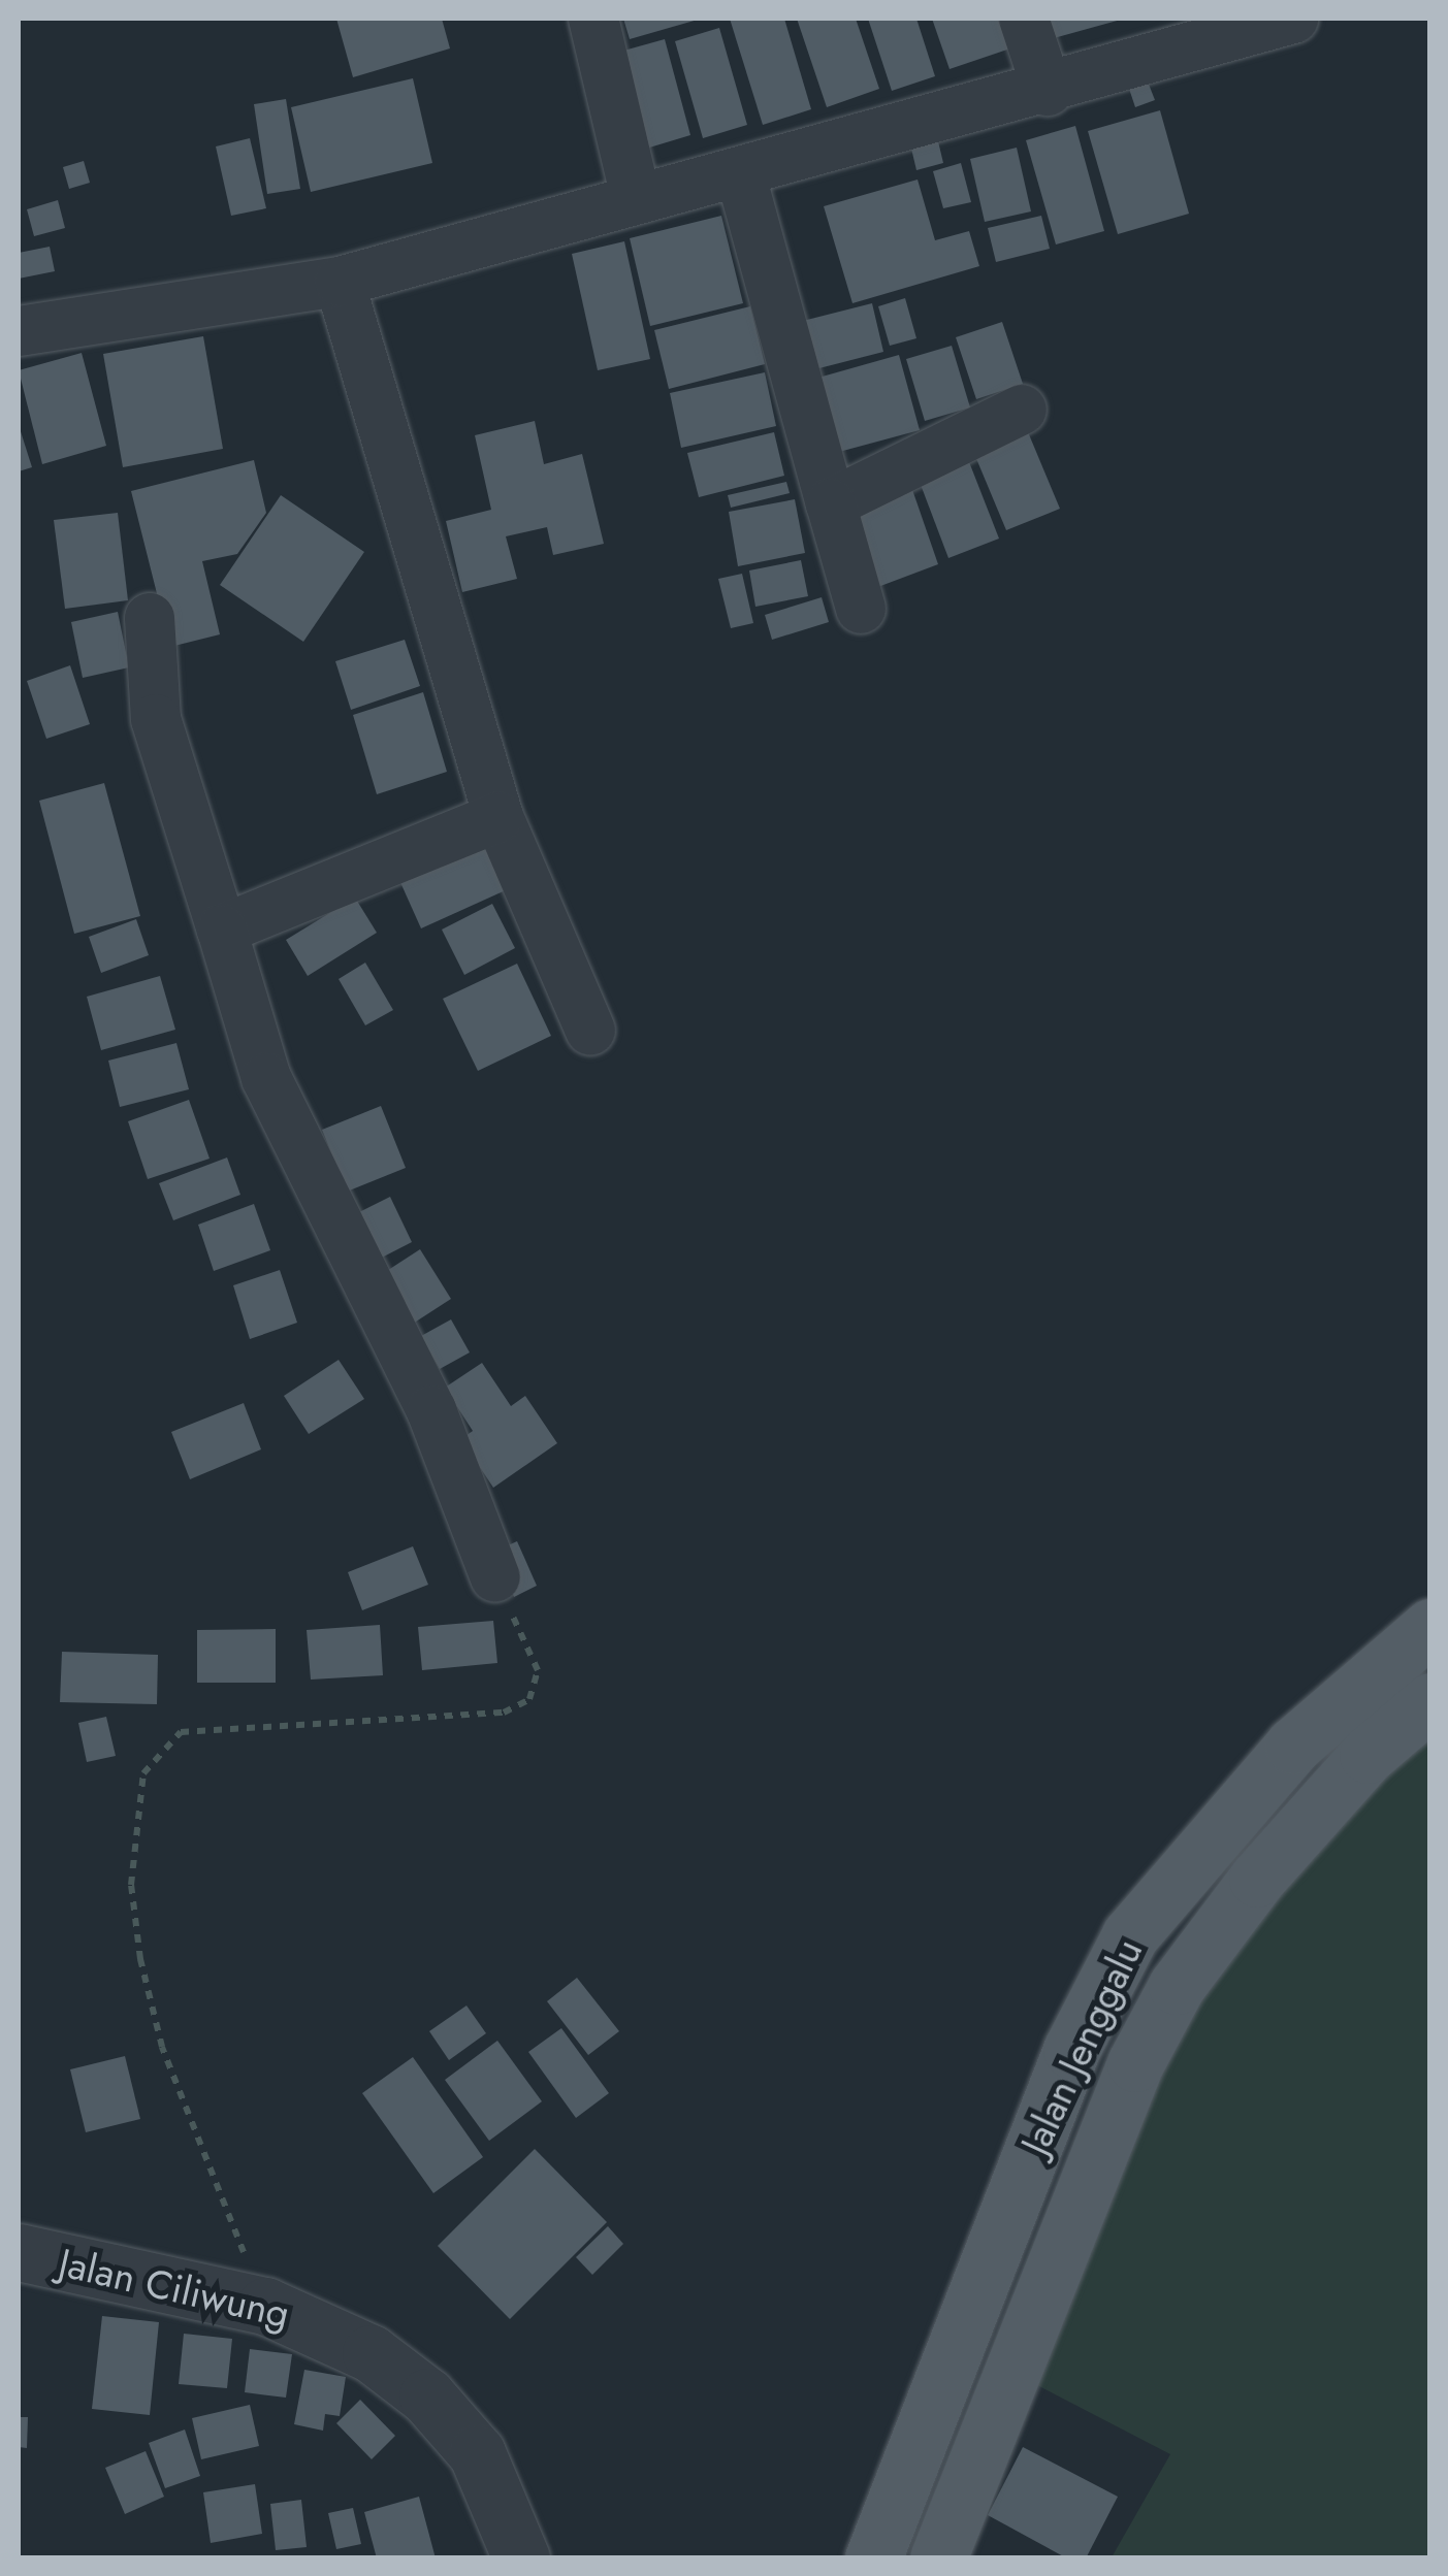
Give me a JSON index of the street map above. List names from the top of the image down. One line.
{"streets":{"main road":["Jalan Jenggalu"],"street":["Jalan Ciliwung"]}}
